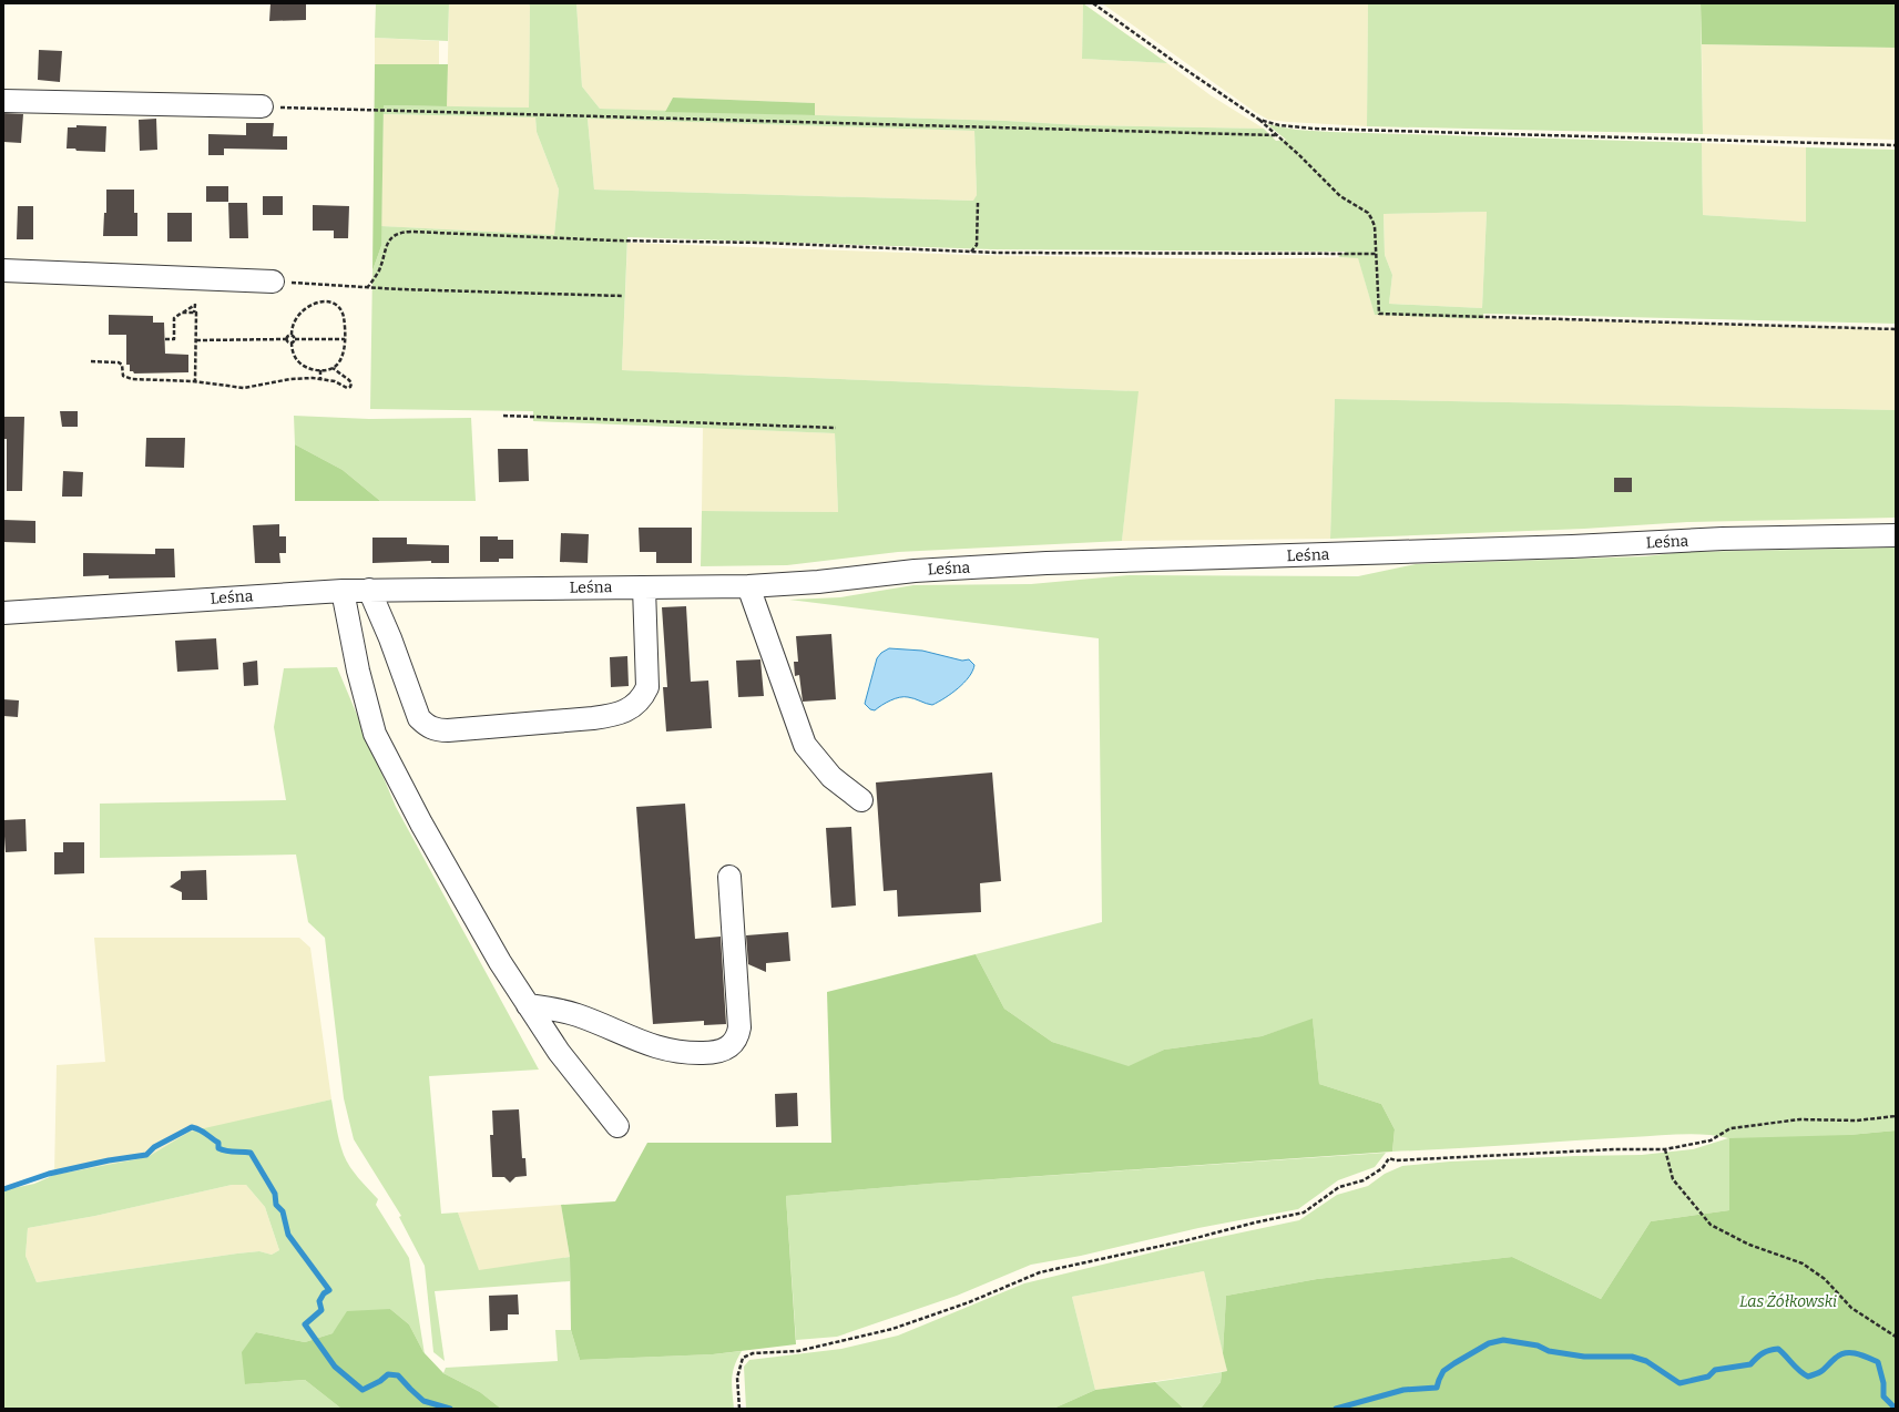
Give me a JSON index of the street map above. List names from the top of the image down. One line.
{"streets":{"street":["Leśna"]},"parks":["Las Żółkowski"]}
